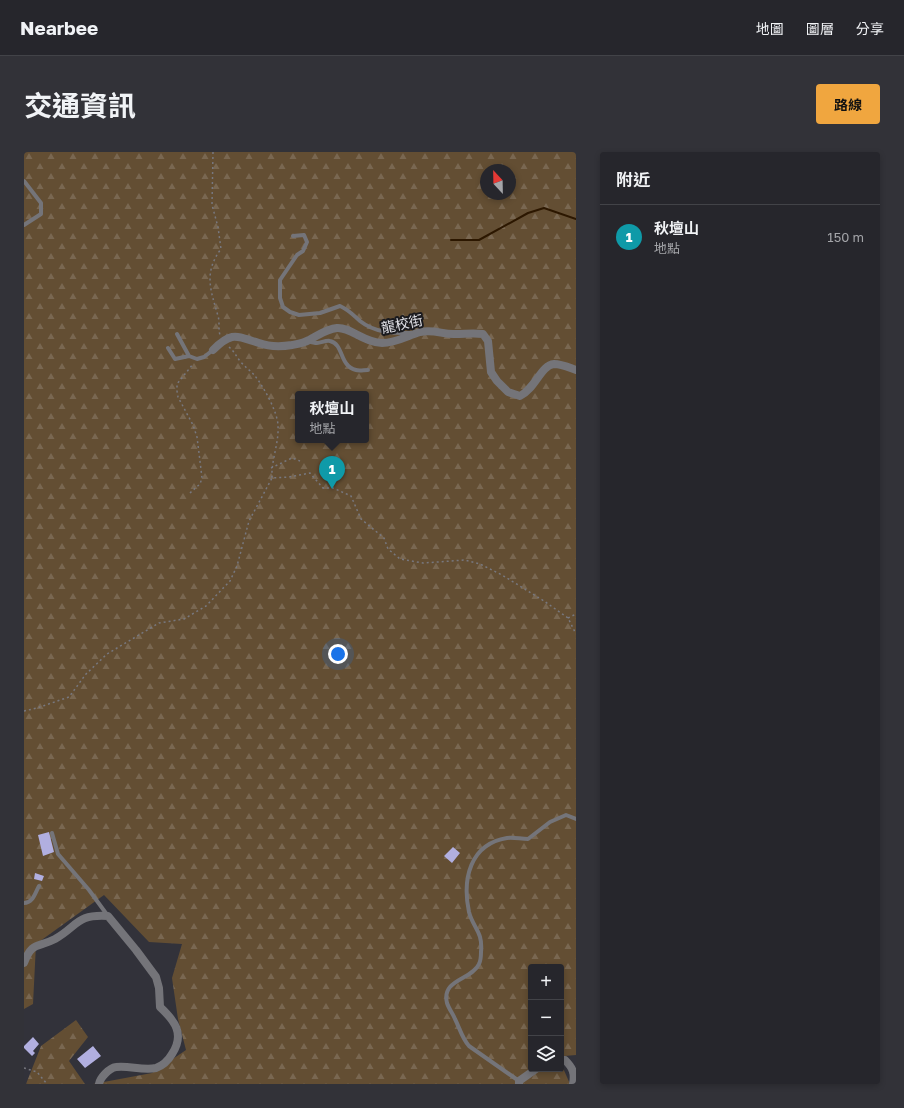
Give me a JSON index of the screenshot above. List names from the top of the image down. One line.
{"streets":{"street":["龍校街"]},"north":"top","page":{"header":"Nearbee","nav":["地圖","圖層","分享"],"title":"交通資訊","buttons":"路線","heading":"附近","list":[{"mark":"1","name":"秋壇山","note":"地點","value":"150 m"}],"popup":["秋壇山","地點"],"pins":"1","map_buttons":["+","−"]}}
